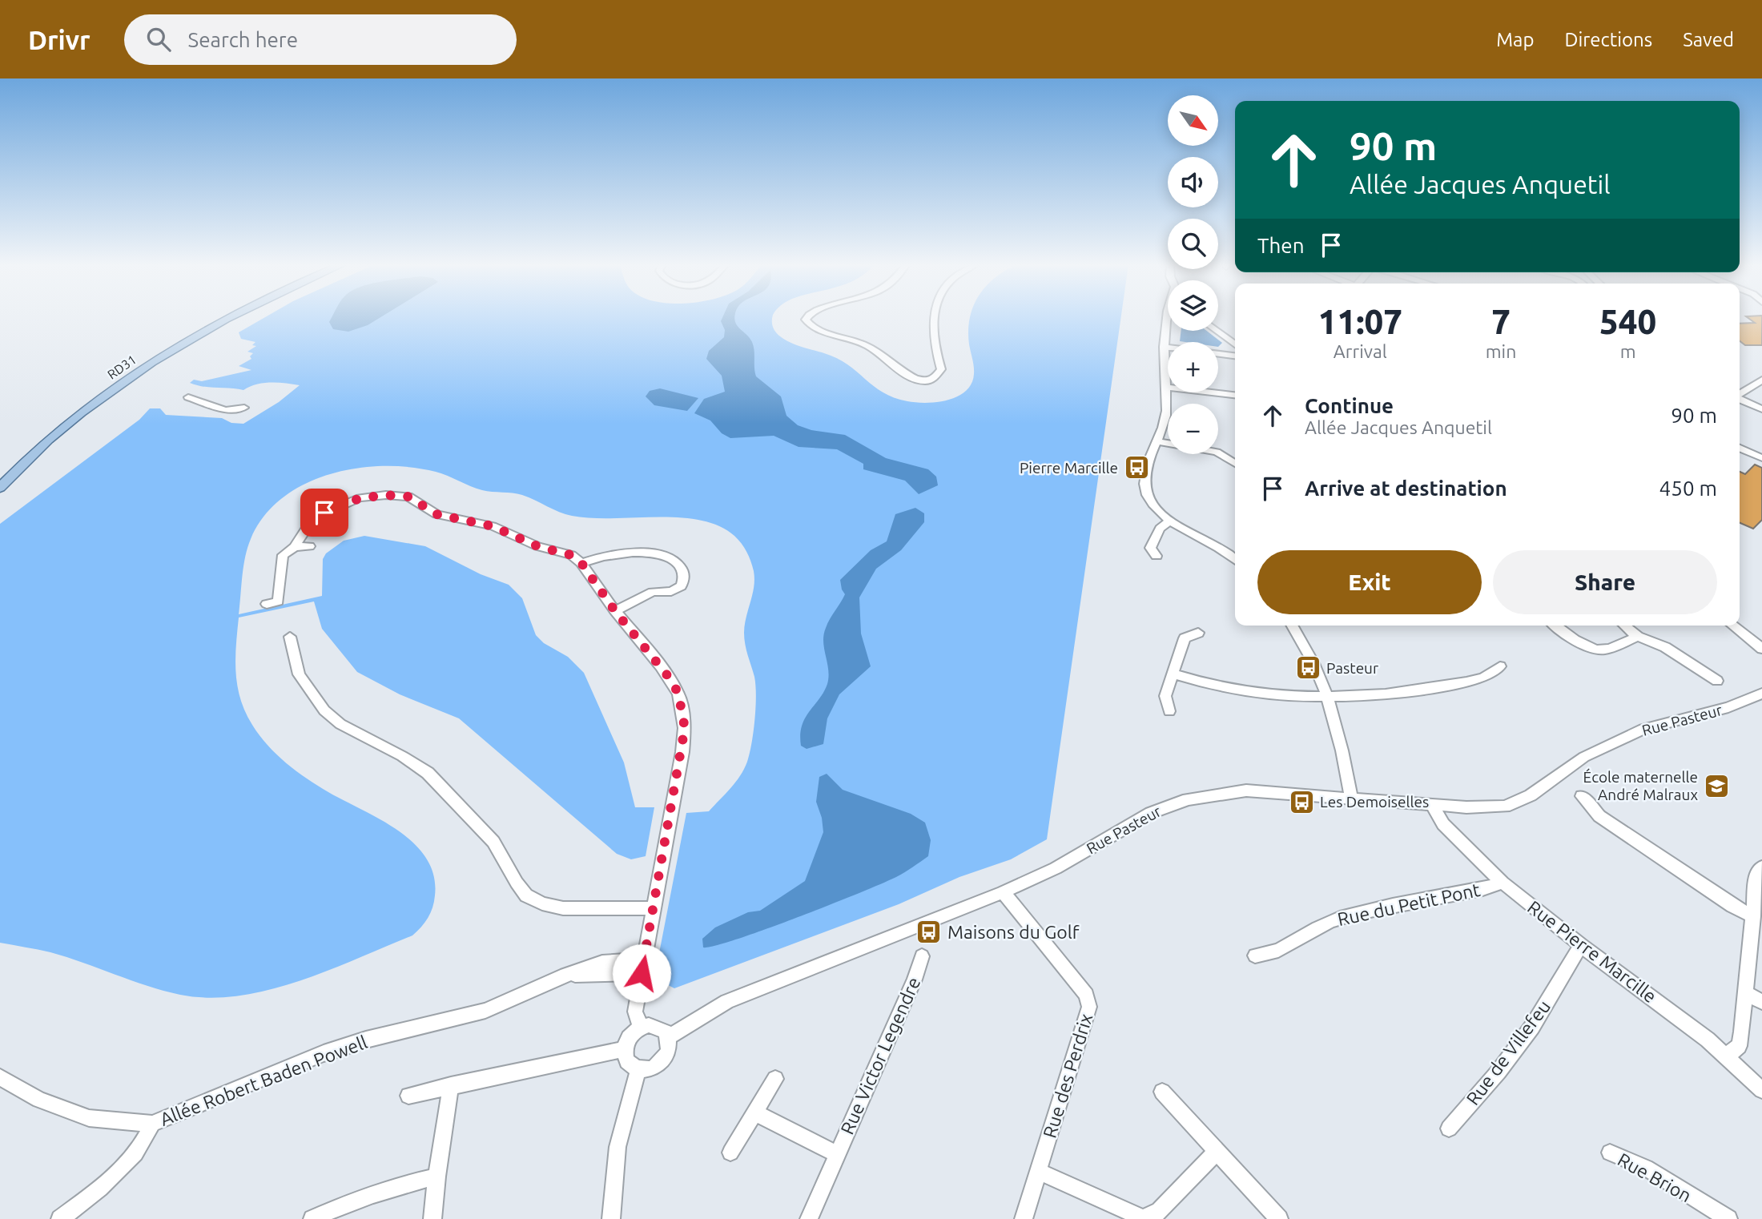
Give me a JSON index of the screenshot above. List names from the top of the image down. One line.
{"streets":{"main road":["RD31"],"street":["Rue Pasteur","Rue du Petit Pont","Rue Pierre Marcille","Rue de Villefeu","Rue Victor Legendre","Rue des Perdrix","Allée Robert Baden Powell","Rue Brion"]},"crossings":[["Rue Pasteur","Rue Pierre Marcille"],["Rue Pasteur","Rue des Perdrix"],["Rue du Petit Pont","Rue Pierre Marcille"],["Rue Pierre Marcille","Rue de Villefeu"]],"places":{"bus stop":["Pierre Marcille","Pasteur","Les Demoiselles","Maisons du Golf"],"school or university":["École maternelle André Malraux"]},"north":"bottom right","page":{"header":"Drivr","search":"Search here","nav":["Map","Directions","Saved"],"map_buttons":["+","−"],"turn":["90 m","Allée Jacques Anquetil"],"then":"Then","eta":["11:07","Arrival","7","min","540","m"],"list":[{"name":"Continue","note":"Allée Jacques Anquetil","value":"90 m"},{"name":"Arrive at destination","value":"450 m"}],"buttons":["Exit","Share"]}}
